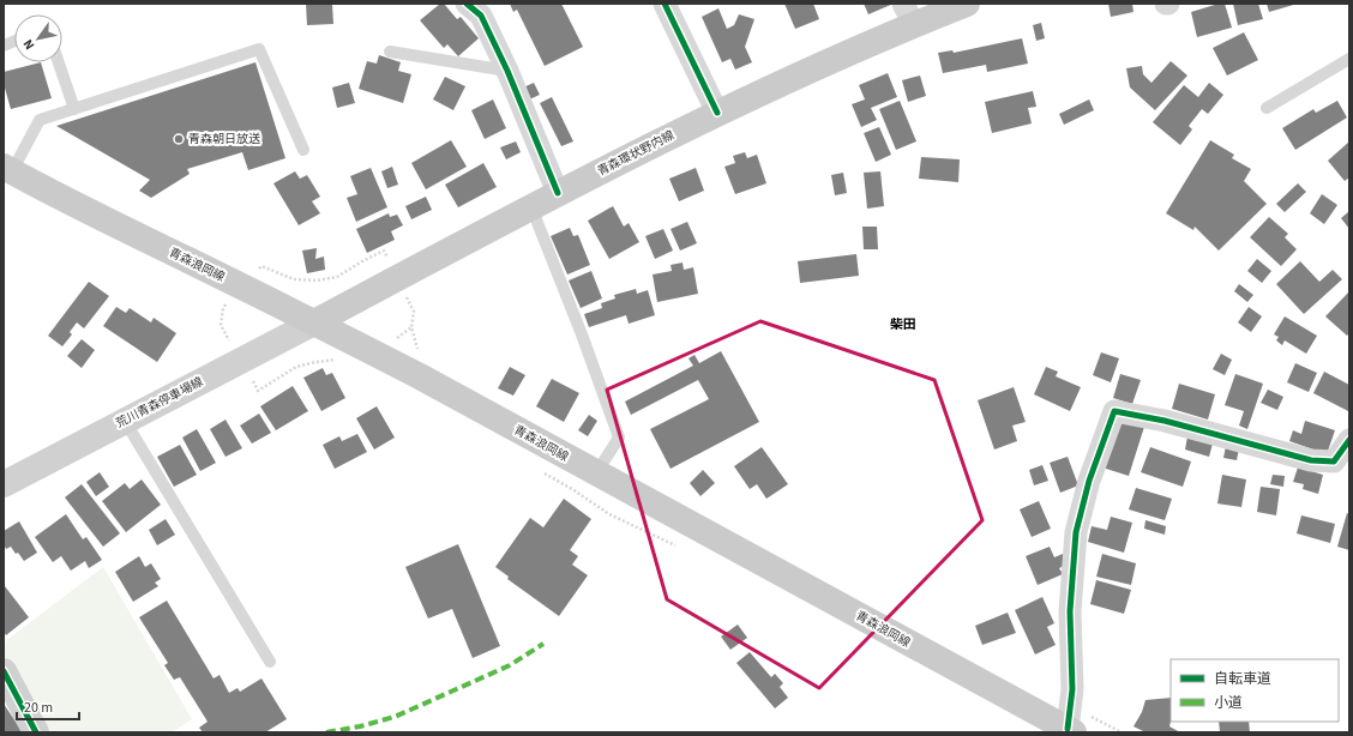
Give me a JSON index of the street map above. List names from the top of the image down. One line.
{"streets":{"main road":["青森環状野内線","青森浪岡線","荒川青森停車場線"]},"crossings":[["青森環状野内線","青森浪岡線"],["青森環状野内線","荒川青森停車場線"],["青森浪岡線","荒川青森停車場線"]],"districts":["柴田"],"places":["青森朝日放送"],"legend":["自転車道","小道"],"scale_bar":"20 m","north":"bottom left"}
